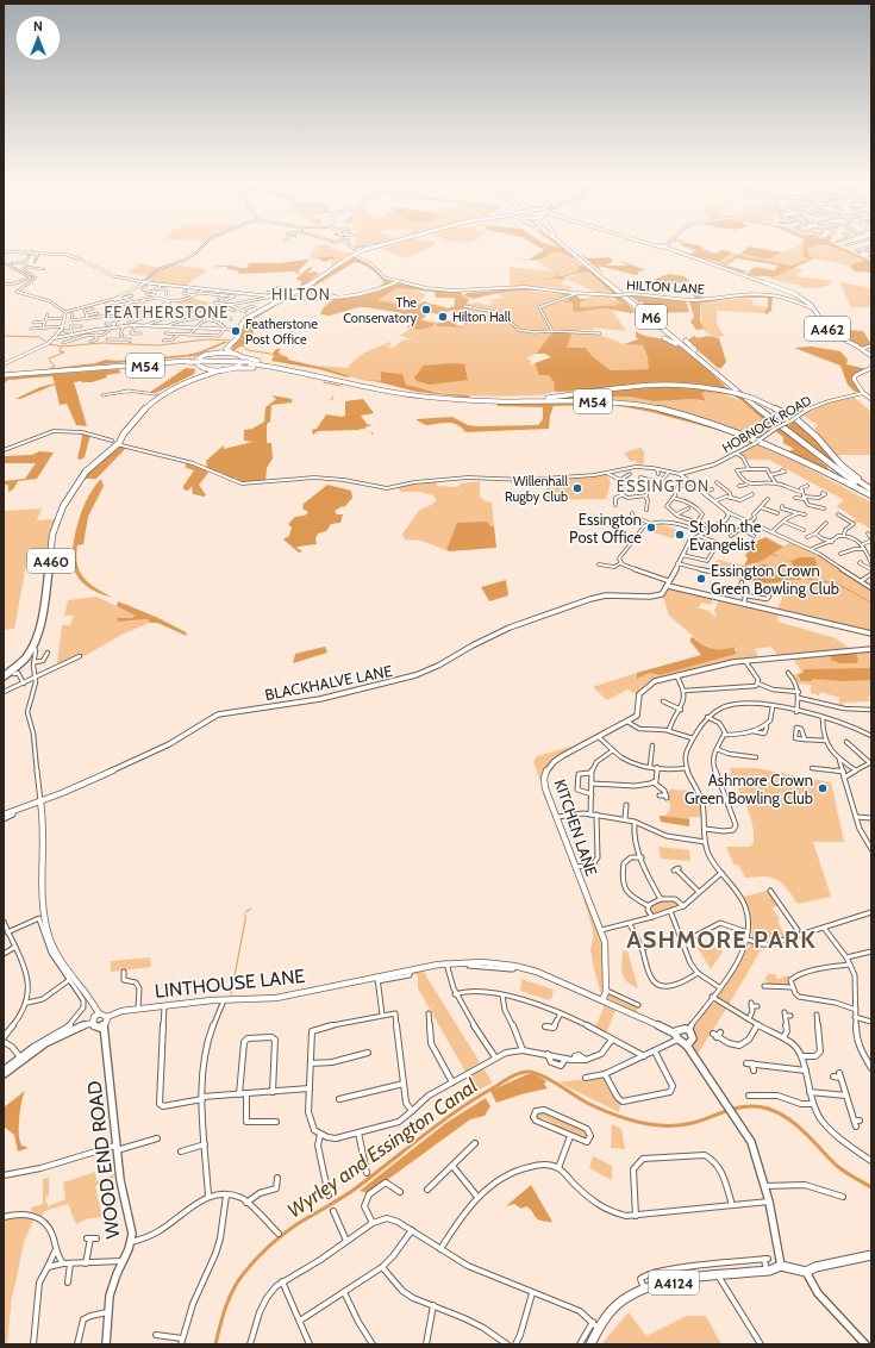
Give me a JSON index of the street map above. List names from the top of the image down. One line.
{"streets":{"highway":["M6","M54","A460"],"main road":["A462","A4124"],"street":["HILTON LANE","HOBNOCK ROAD","BLACKHALVE LANE","KITCHEN LANE","LINTHOUSE LANE","WOOD END ROAD"]},"crossings":[["HILTON LANE","A462"],["HILTON LANE","A460"],["M6","M54"],["M54","A460"],["KITCHEN LANE","LINTHOUSE LANE"],["LINTHOUSE LANE","WOOD END ROAD"]],"districts":["HILTON","FEATHERSTONE","ESSINGTON","ASHMORE PARK"],"water":["Wyrley and Essington Canal"],"places":["The Conservatory","Hilton Hall","Featherstone Post Office","Willenhall Rugby Club","Essington Post Office","St John the Evangelist","Essington Crown Green Bowling Club","Ashmore Crown Green Bowling Club"],"north":"top"}
